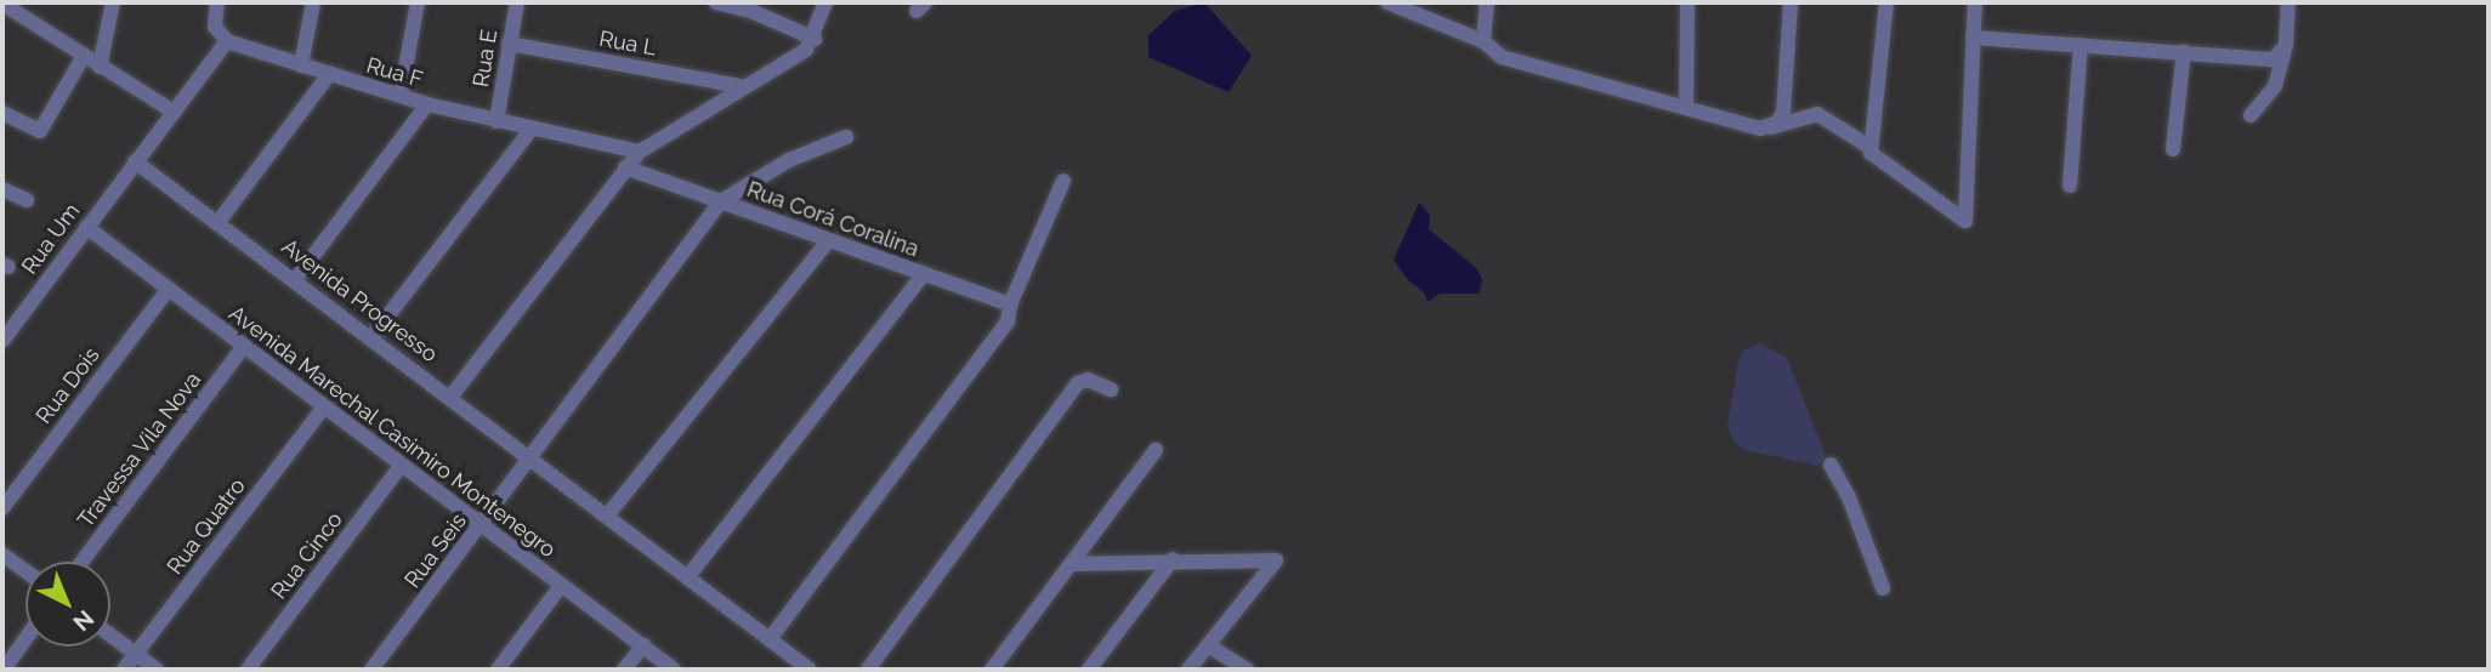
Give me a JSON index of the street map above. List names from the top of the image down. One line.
{"streets":{"street":["Rua L","Rua E","Rua F","Rua Corá Coralina","Rua Um","Avenida Progresso","Rua Dois","Avenida Marechal Casimiro Montenegro","Travessa Vila Nova","Rua Quatro","Rua Seis","Rua Cinco"]},"crossings":[["Rua L","Rua E"],["Rua E","Rua F"],["Rua Corá Coralina","Rua Seis"],["Rua Um","Avenida Progresso"],["Rua Um","Avenida Marechal Casimiro Montenegro"],["Avenida Progresso","Rua Seis"],["Rua Dois","Avenida Marechal Casimiro Montenegro"],["Avenida Marechal Casimiro Montenegro","Travessa Vila Nova"],["Avenida Marechal Casimiro Montenegro","Rua Quatro"],["Avenida Marechal Casimiro Montenegro","Rua Seis"],["Avenida Marechal Casimiro Montenegro","Rua Cinco"]],"north":"bottom right"}
